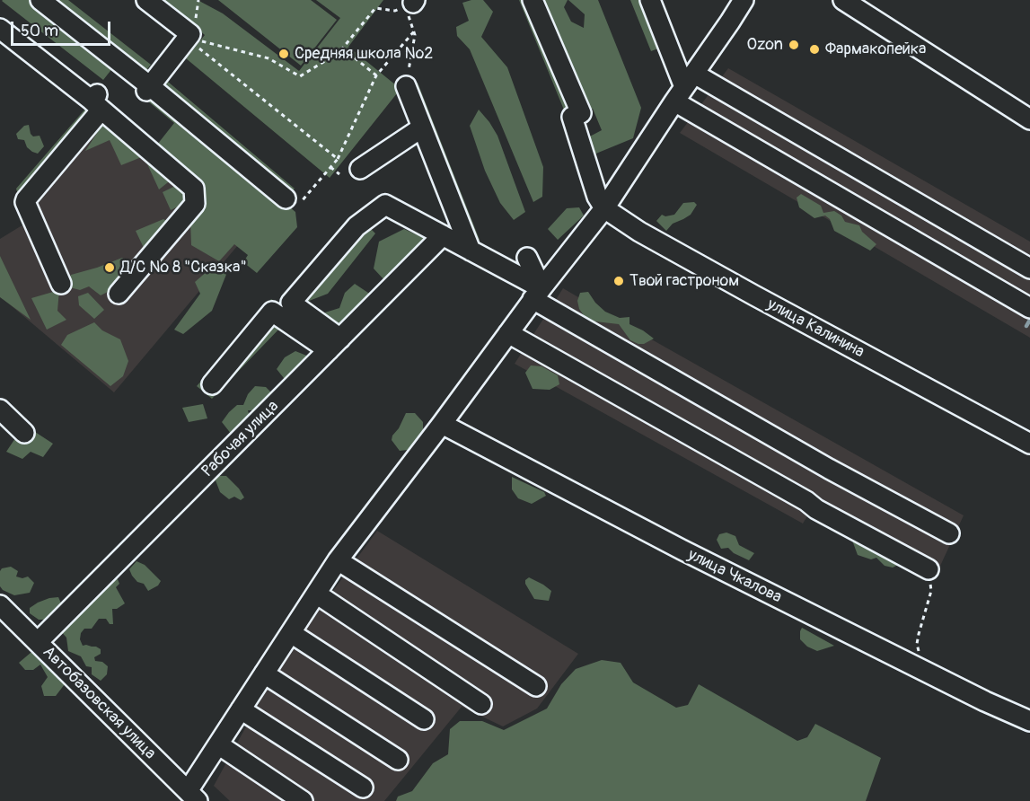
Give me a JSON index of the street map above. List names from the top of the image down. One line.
{"streets":{"street":["улица Калинина","Рабочая улица","улица Чкалова","Автобазовская улица"]},"crossings":[["Рабочая улица","Автобазовская улица"]],"places":["Ozon","Фармакопейка","Средняя школа №2","Д/С № 8 \"Сказка\"","Твой гастроном"],"scale_bar":"50 m"}
